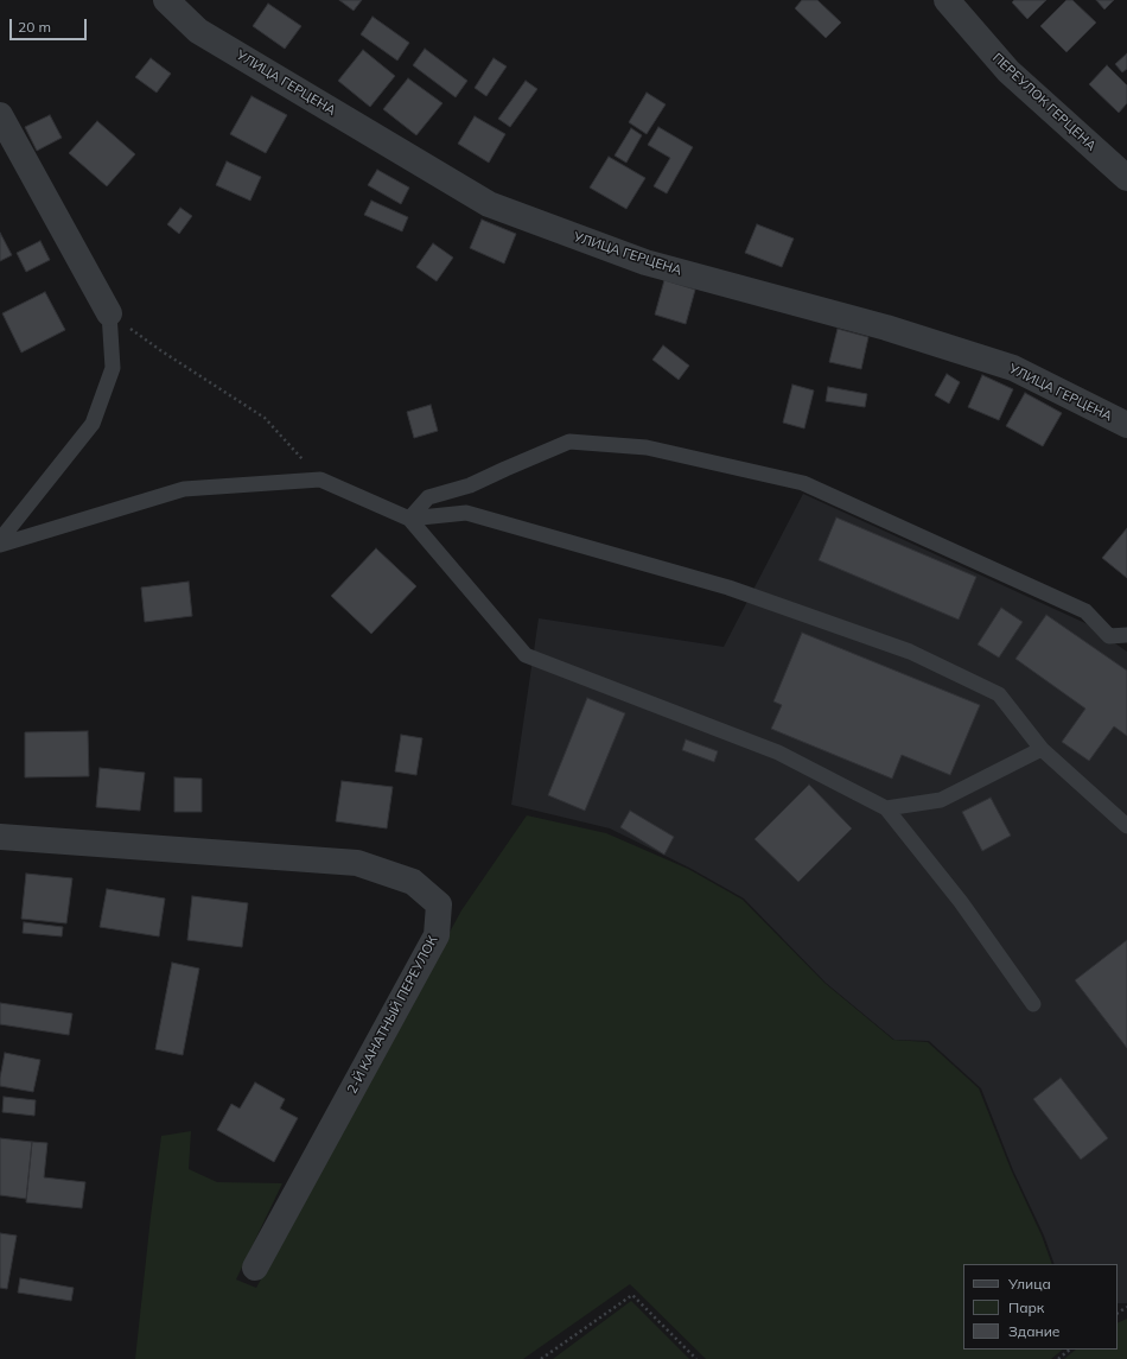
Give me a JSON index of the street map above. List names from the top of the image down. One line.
{"streets":{"street":["УЛИЦА ГЕРЦЕНА","ПЕРЕУЛОК ГЕРЦЕНА","2-Й КАНАТНЫЙ ПЕРЕУЛОК"]},"legend":["Улица","Парк","Здание"],"scale_bar":"20 m"}
